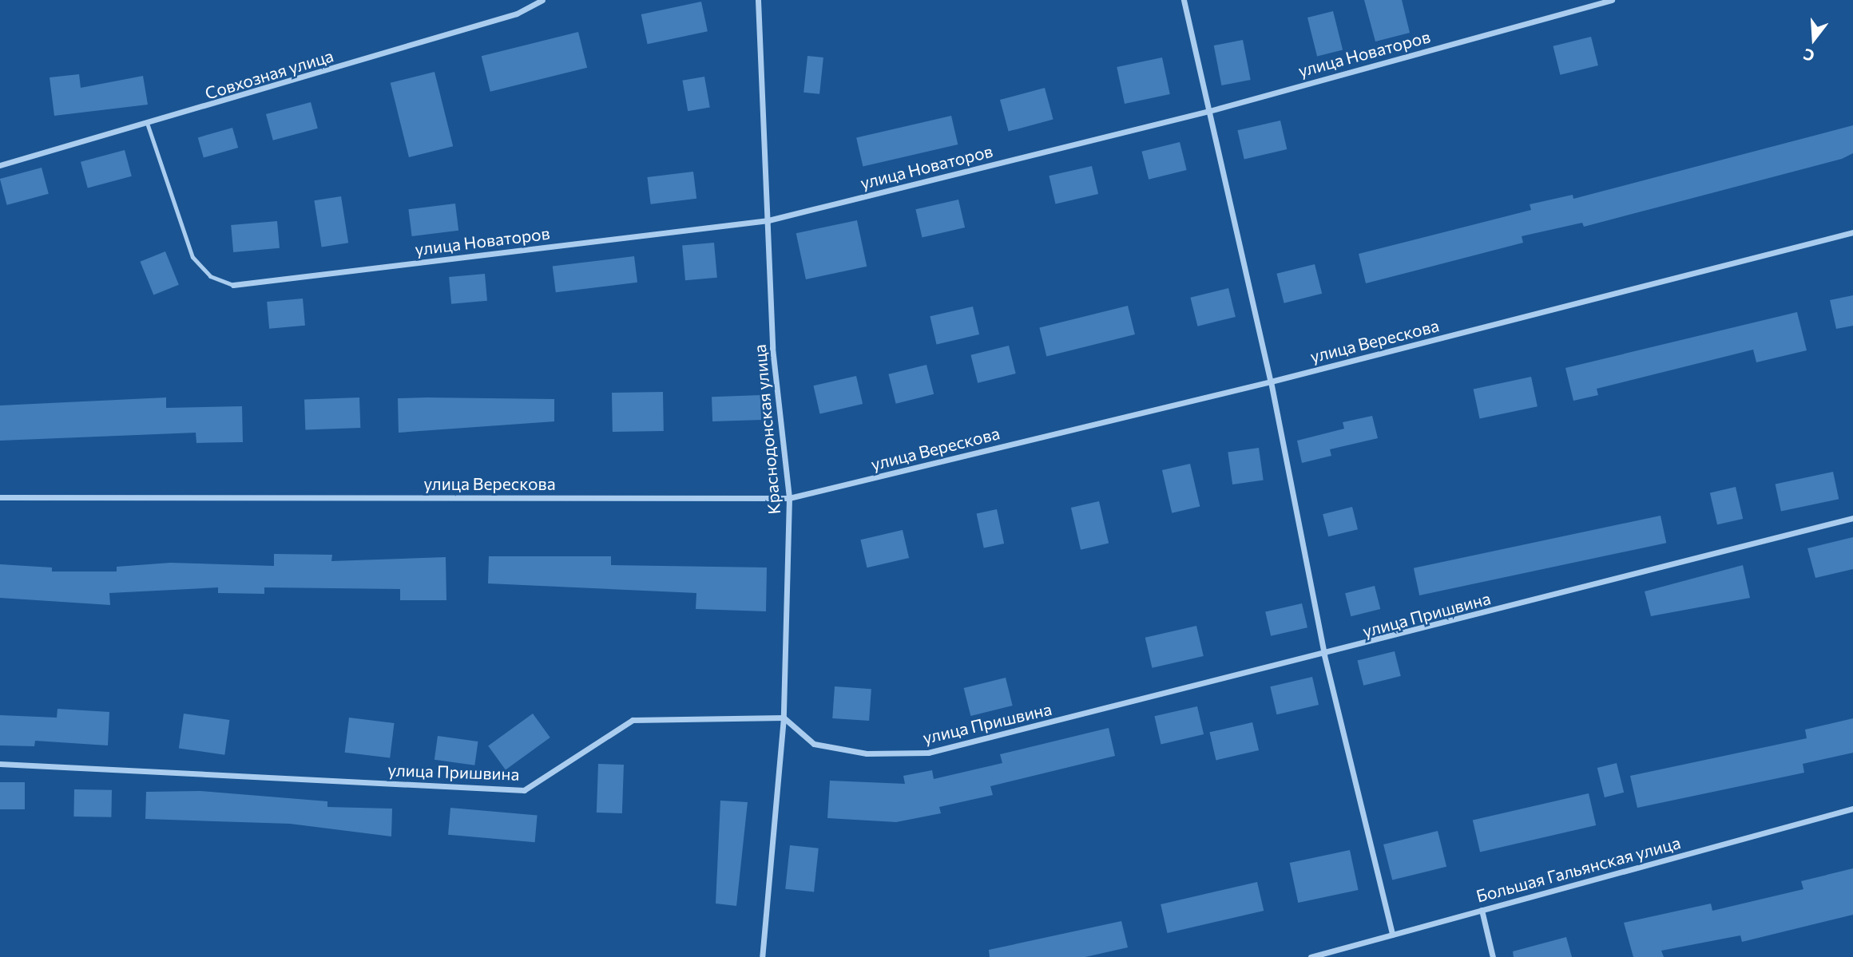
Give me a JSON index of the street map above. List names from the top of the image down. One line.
{"streets":{"street":["улица Новаторов","Совхозная улица","улица Верескова","Краснодонская улица","улица Пришвина","Большая Гальянская улица"]},"crossings":[["улица Новаторов","Краснодонская улица"],["улица Верескова","Краснодонская улица"],["Краснодонская улица","улица Пришвина"]],"north":"bottom"}
